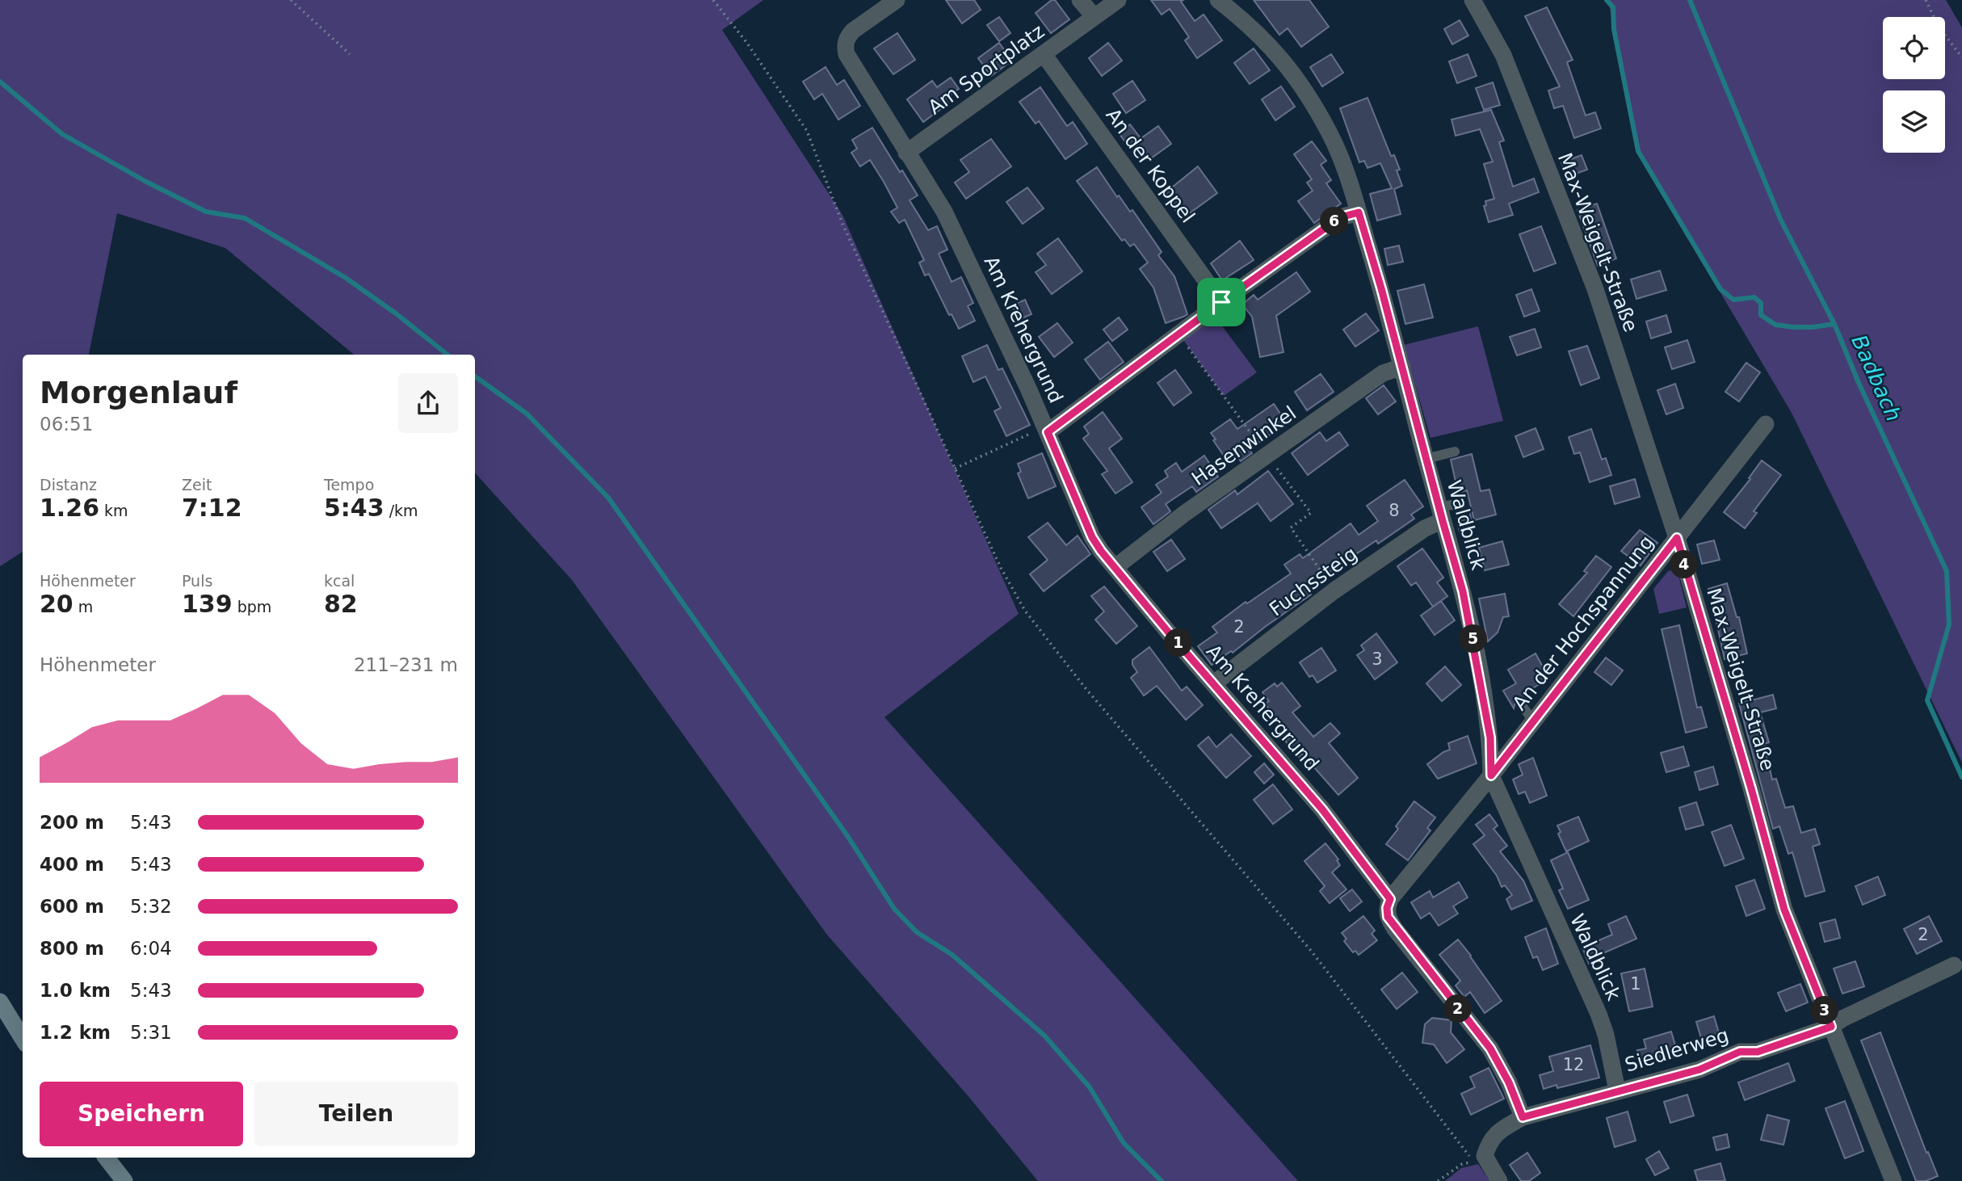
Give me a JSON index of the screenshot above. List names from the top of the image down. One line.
{"streets":{"street":["Am Sportplatz","An der Koppel","Max-Weigelt-Straße","Am Krehergrund","Hasenwinkel","Waldblick","Fuchssteig","An der Hochspannung","Siedlerweg"]},"crossings":[["Am Sportplatz","An der Koppel"],["Am Sportplatz","Am Krehergrund"],["Max-Weigelt-Straße","An der Hochspannung"],["Max-Weigelt-Straße","Siedlerweg"],["Am Krehergrund","Hasenwinkel"],["Am Krehergrund","Fuchssteig"],["Am Krehergrund","An der Hochspannung"],["Am Krehergrund","Siedlerweg"],["Hasenwinkel","Waldblick"],["Waldblick","Fuchssteig"],["Waldblick","An der Hochspannung"],["Waldblick","Siedlerweg"]],"water":["Badbach"],"house_numbers":["8","2","3","2","1","12"],"page":{"pins":["6","4","5","1","2","3"],"heading":["Morgenlauf","06:51"],"stats":[["Distanz","1.26 km"],["Zeit","7:12"],["Tempo","5:43 /km"],["Höhenmeter","20 m"],["Puls","139 bpm"],["kcal","82"]],"chart":["Höhenmeter","211–231 m"],"list":[{"name":"200 m","note":"5:43"},{"name":"400 m","note":"5:43"},{"name":"600 m","note":"5:32"},{"name":"800 m","note":"6:04"},{"name":"1.0 km","note":"5:43"},{"name":"1.2 km","note":"5:31"}],"buttons":["Speichern","Teilen"]}}
